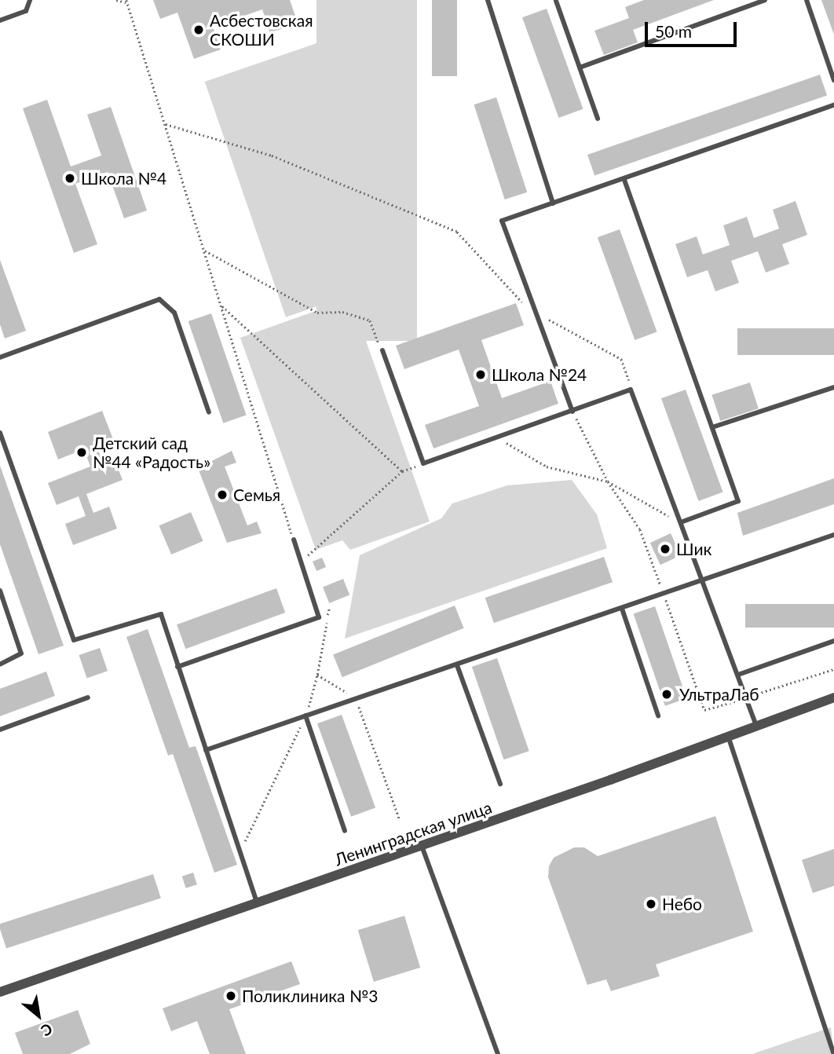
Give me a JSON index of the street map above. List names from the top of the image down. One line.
{"streets":{"street":["Ленинградская улица"]},"places":["Асбестовская СКОШИ","Школа №4","Школа №24","Детский сад №44 «Радость»","Семья","Шик","УльтраЛаб","Небо","Поликлиника №3"],"scale_bar":"50 m","north":"bottom right"}
